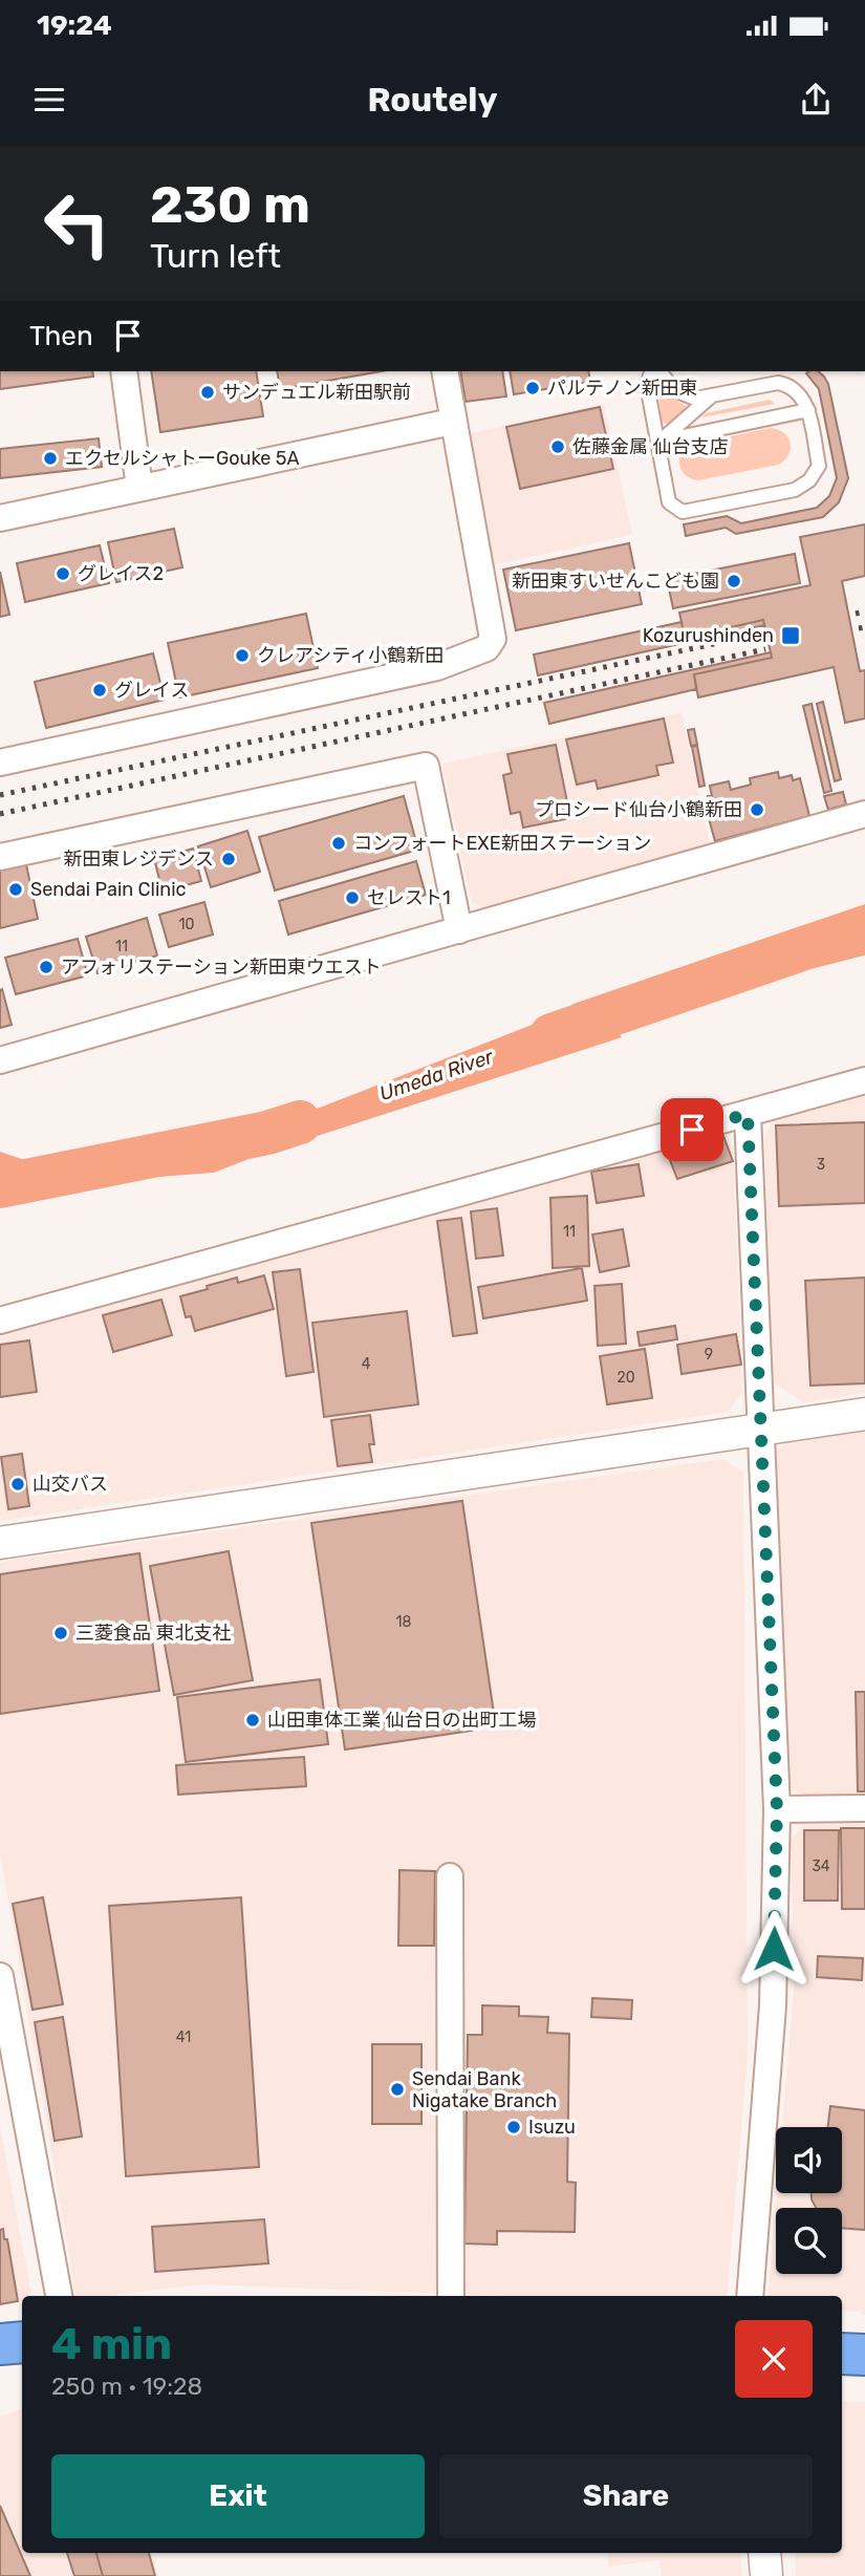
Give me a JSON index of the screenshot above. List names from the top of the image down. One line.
{"water":["Umeda River"],"places":{"other":["パルテノン新田東","サンデュエル新田駅前","佐藤金属 仙台支店","エクセルシャトーGouke 5A","グレイス2","新田東すいせんこども園","クレアシティ小鶴新田","グレイス","プロシード仙台小鶴新田","コンフォートEXE新田ステーション","新田東レジデンス","Sendai Pain Clinic","セレスト1","アフォリステーション新田東ウエスト","山交バス","三菱食品 東北支社","山田車体工業 仙台日の出町工場","Sendai Bank Nigatake Branch","Isuzu"],"transit":["Kozurushinden"]},"house_numbers":["10","11","3","11","9","4","20","18","34","41"],"page":{"status":"19:24","header":"Routely","turn":["230 m","Turn left"],"then":"Then","heading":["4 min","250 m · 19:28"],"buttons":["Exit","Share"]}}
